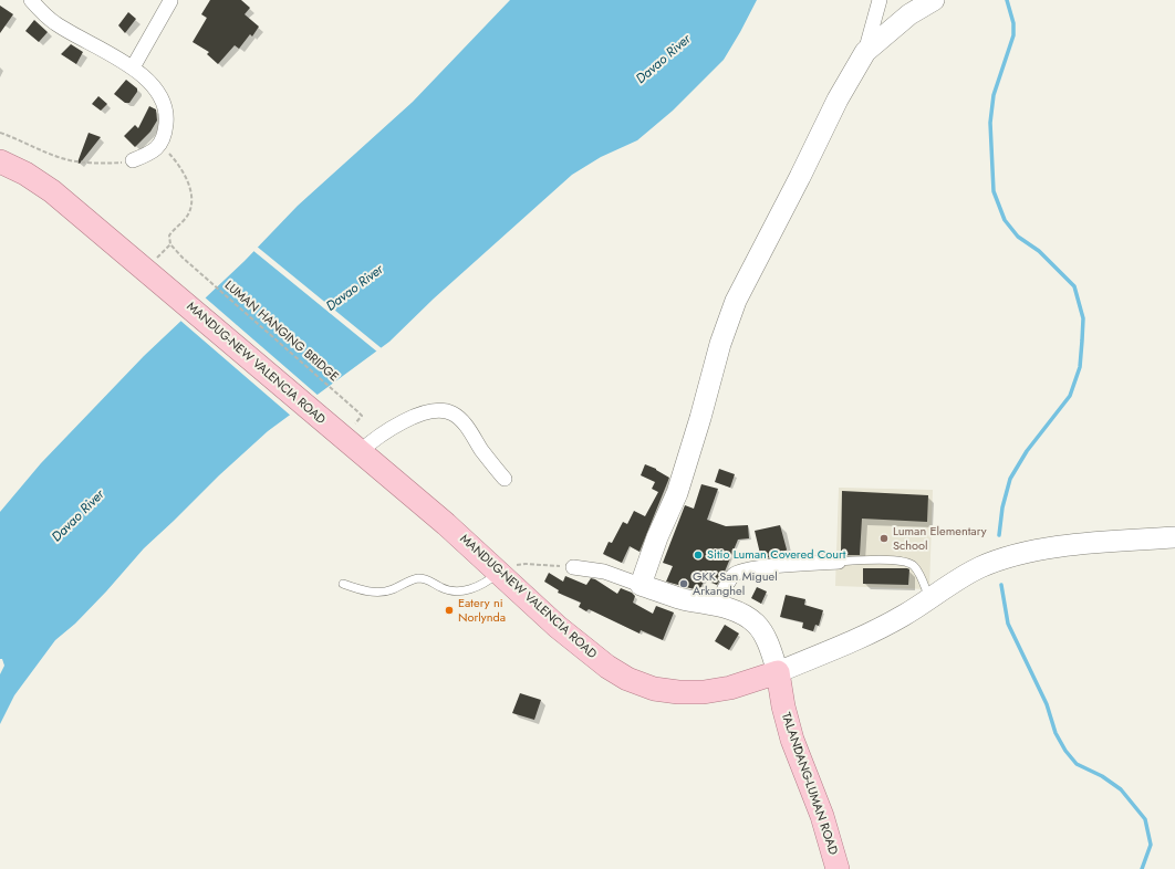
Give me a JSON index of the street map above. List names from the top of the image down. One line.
{"streets":{"main road":["MANDUG-NEW VALENCIA ROAD","TALANDANG-LUMAN ROAD"],"path":["LUMAN HANGING BRIDGE"]},"crossings":[["MANDUG-NEW VALENCIA ROAD","TALANDANG-LUMAN ROAD"]],"water":["Davao River"],"places":["Luman Elementary School","Sitio Luman Covered Court","GKK San Miguel Arkanghel","Eatery ni Norlynda"]}
